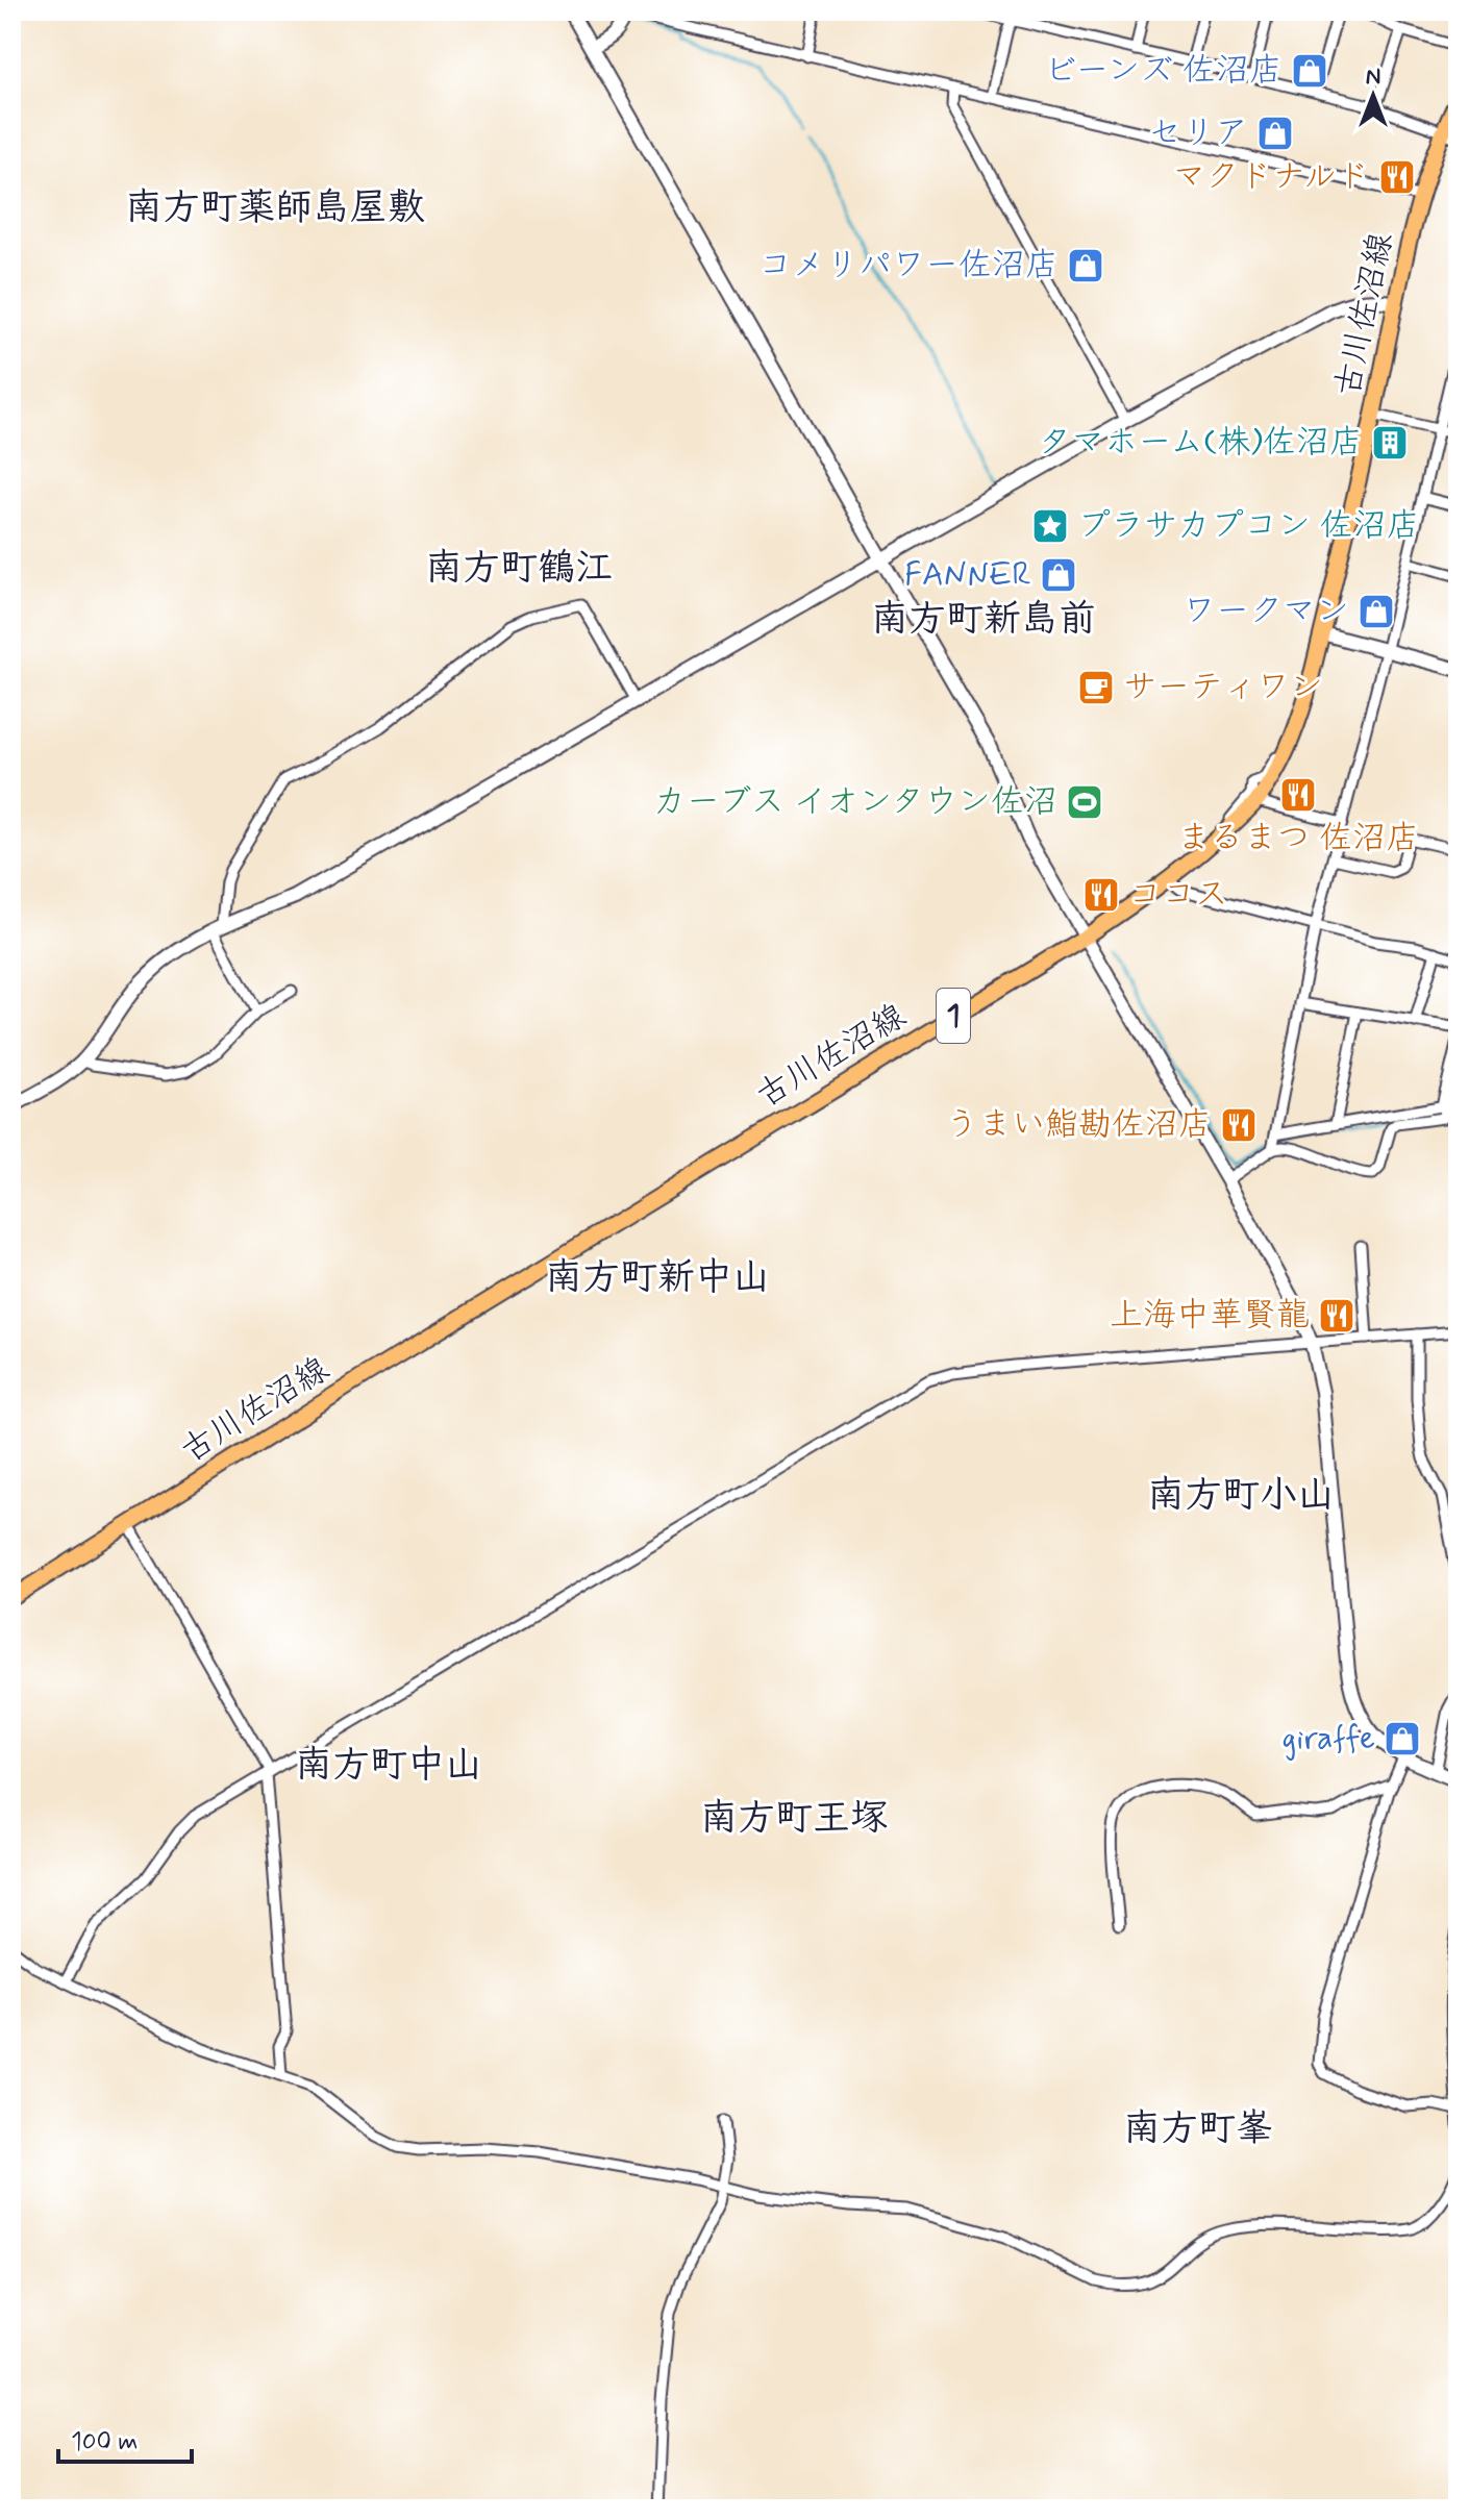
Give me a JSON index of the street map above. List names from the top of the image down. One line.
{"streets":{"main road":["古川佐沼線","1"]},"districts":["南方町薬師島屋敷","南方町鶴江","南方町新島前","南方町新中山","南方町小山","南方町中山","南方町王塚","南方町峯"],"places":{"shop":["ビーンズ 佐沼店","セリア","コメリパワー佐沼店","FANNER","ワークマン","giraffe"],"restaurant":["マクドナルド","まるまつ 佐沼店","ココス","うまい鮨勘佐沼店","上海中華賢龍"],"building":["タマホーム(株)佐沼店"],"place":["プラサカプコン 佐沼店"],"cafe":["サーティワン"],"sports":["カーブス イオンタウン佐沼"]},"scale_bar":"100 m","north":"top"}
